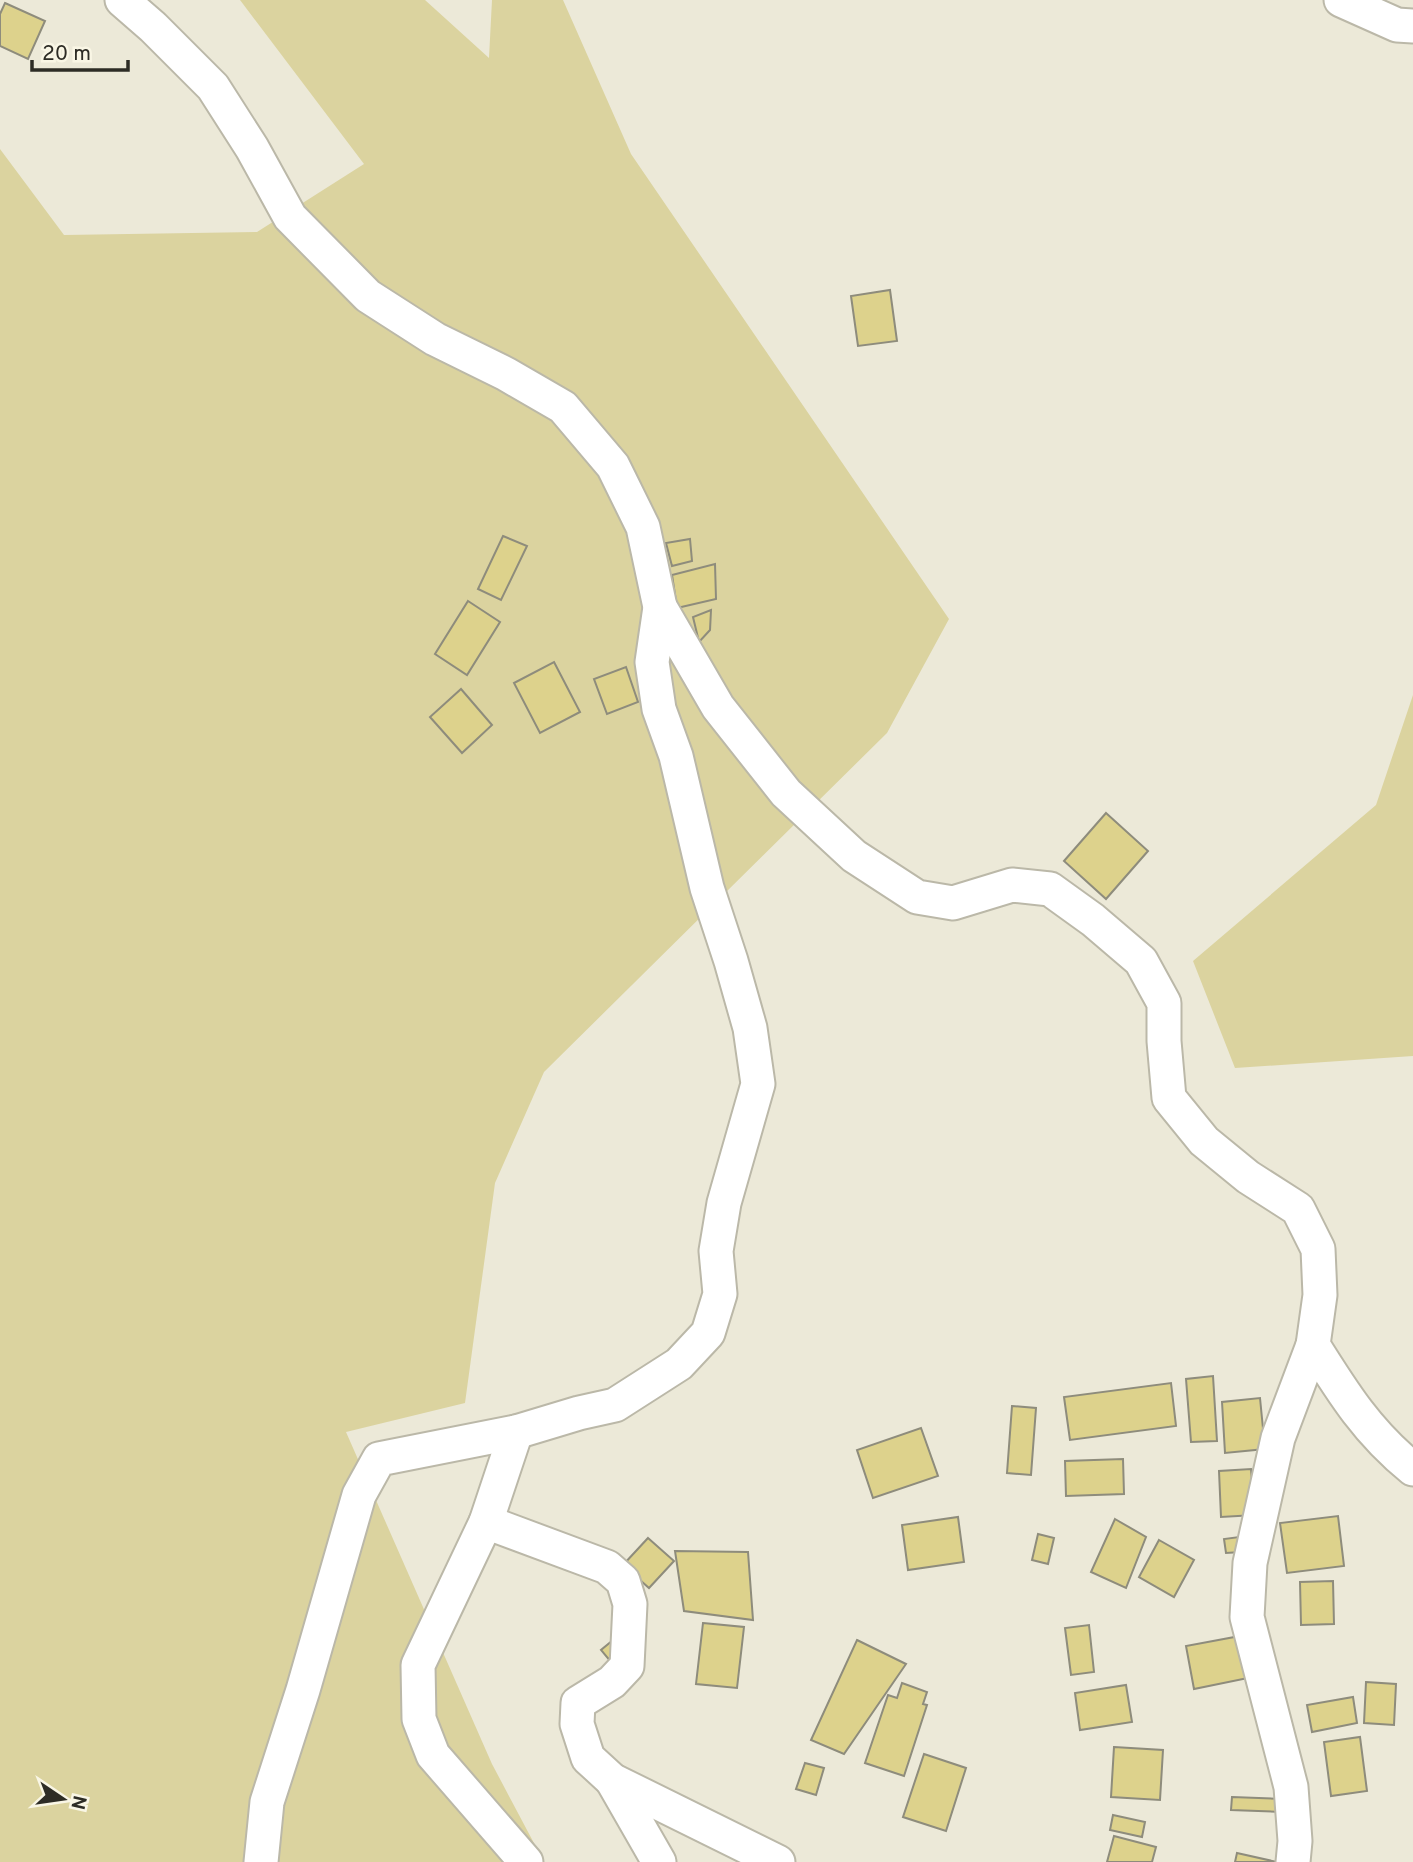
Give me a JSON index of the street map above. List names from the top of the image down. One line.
{"scale_bar":"20 m","north":"right"}
